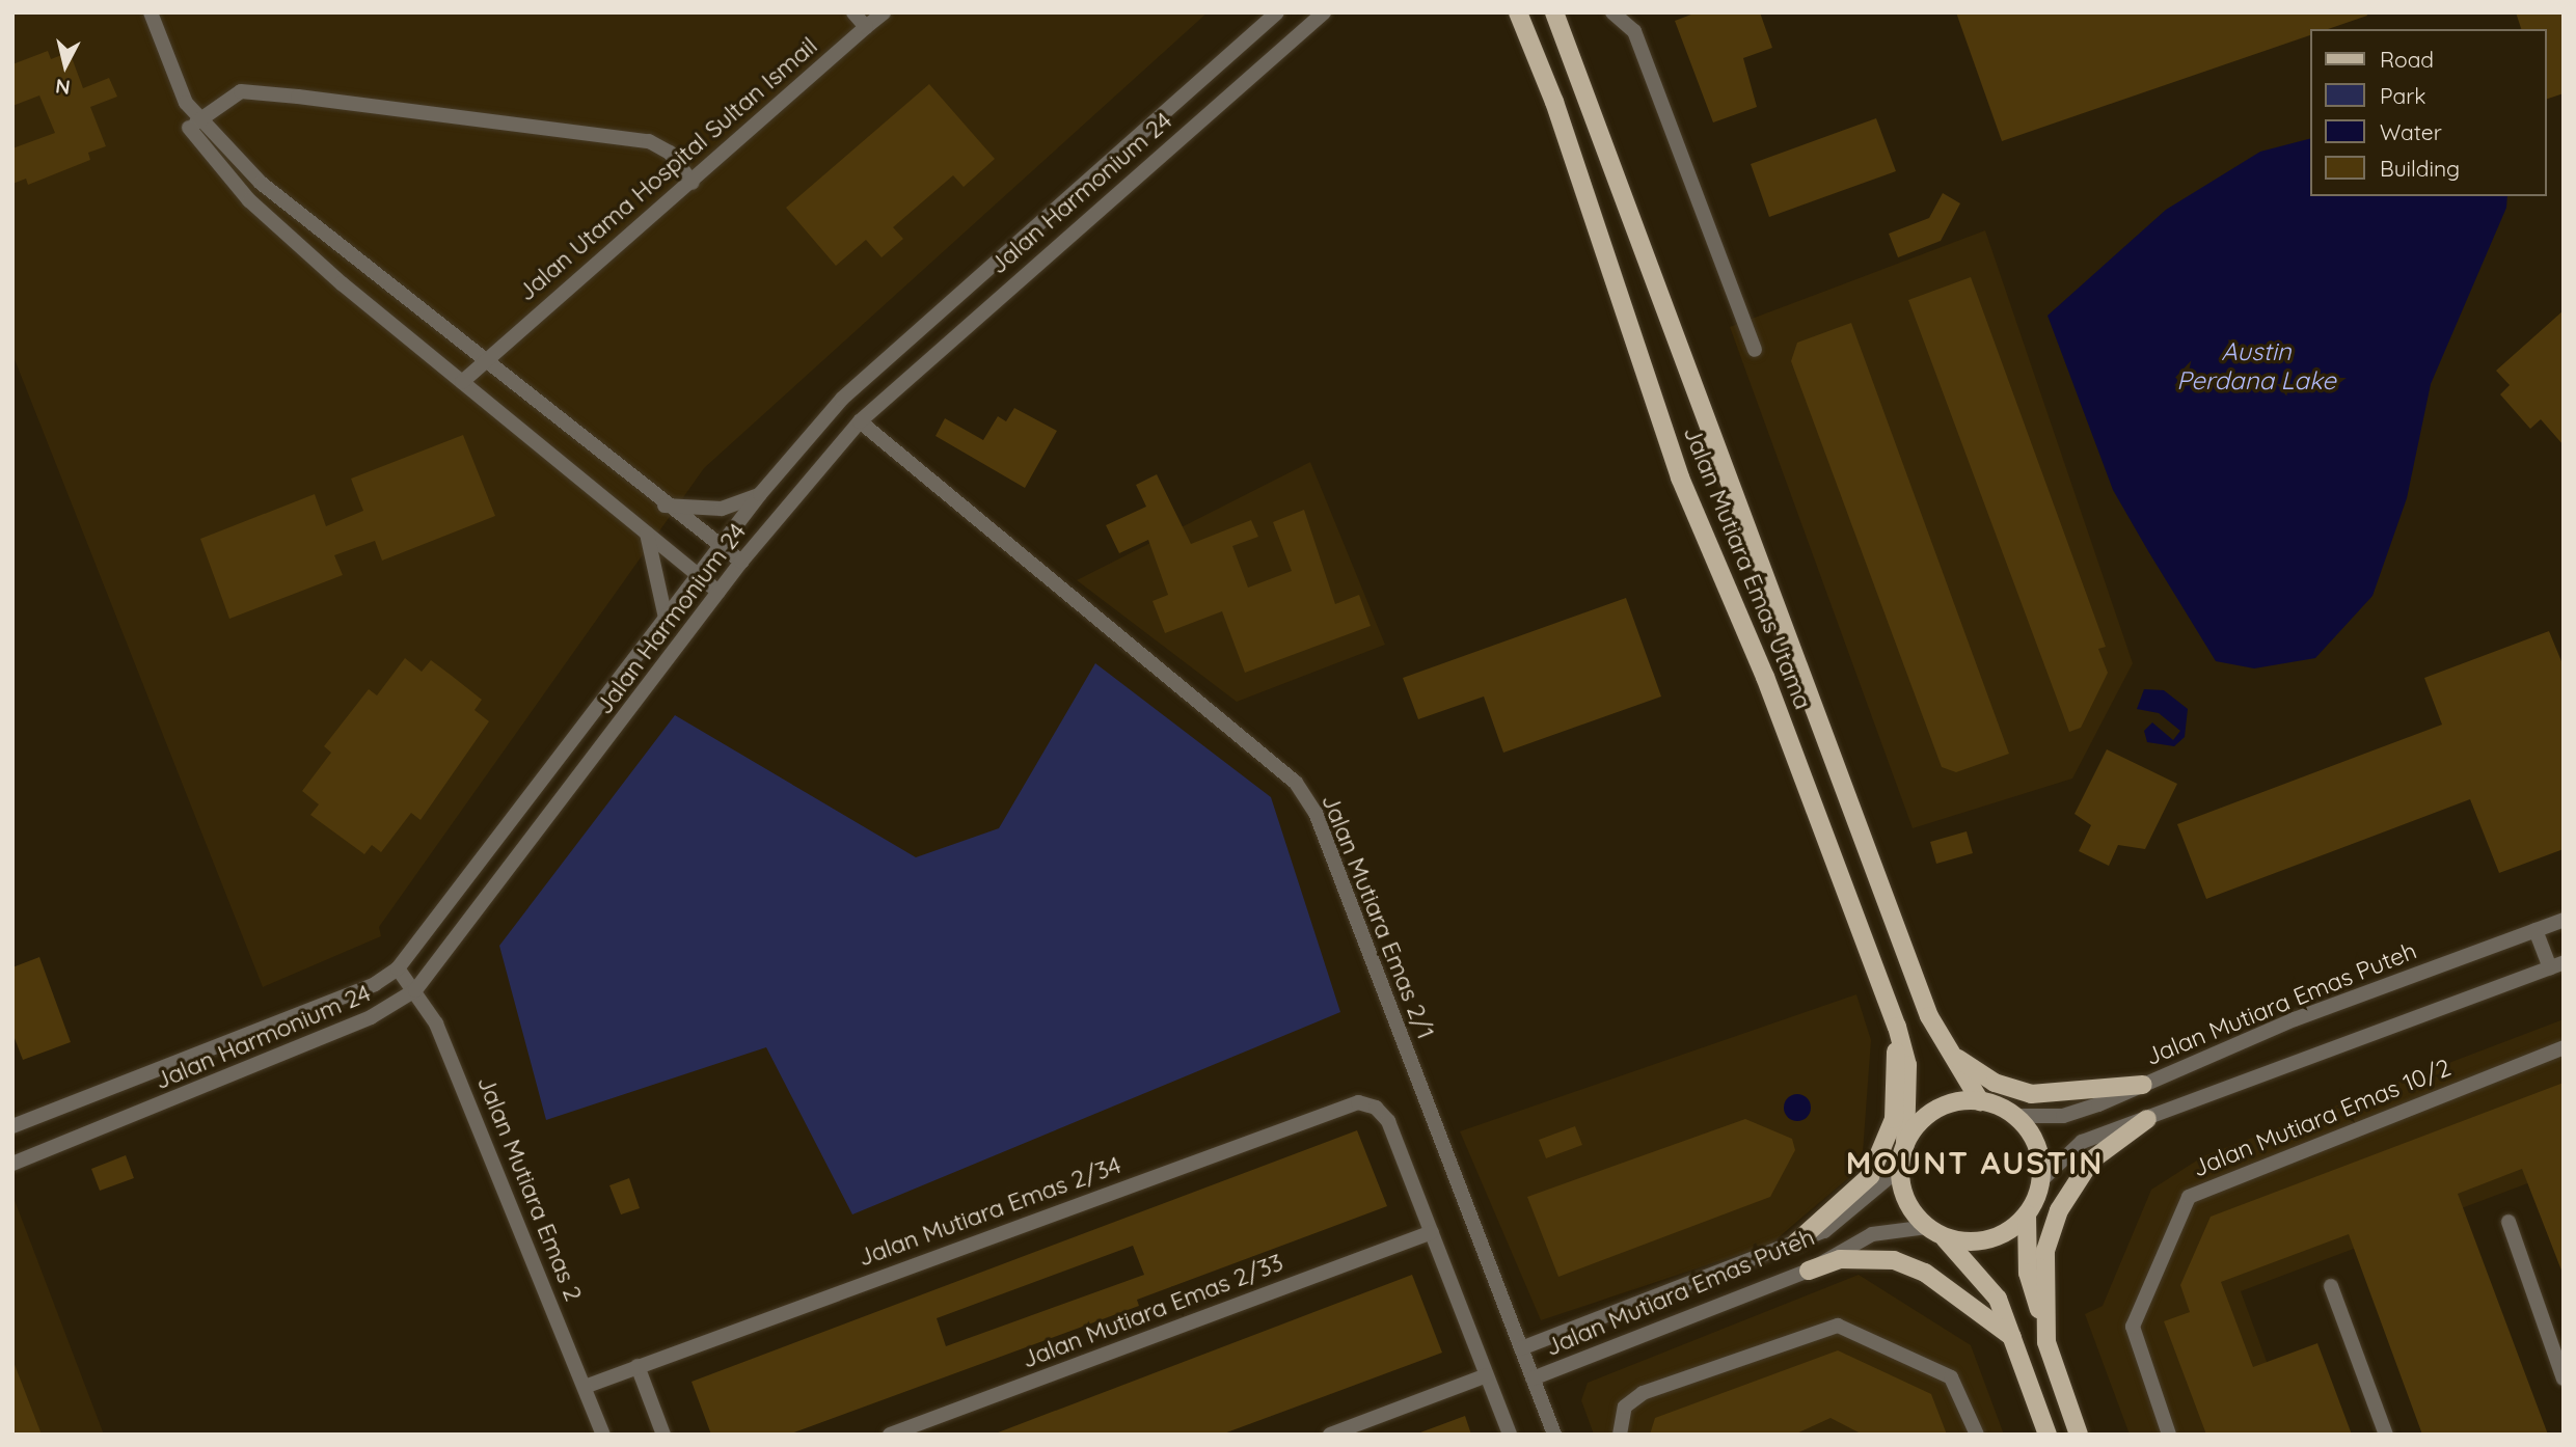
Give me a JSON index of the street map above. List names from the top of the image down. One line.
{"streets":{"main road":["Jalan Mutiara Emas Utama"],"street":["Jalan Utama Hospital Sultan Ismail","Jalan Harmonium 24","Jalan Mutiara Emas 2/1","Jalan Mutiara Emas Puteh","Jalan Mutiara Emas 10/2","Jalan Mutiara Emas 2","Jalan Mutiara Emas 2/34","Jalan Mutiara Emas 2/33"]},"crossings":[["Jalan Harmonium 24","Jalan Mutiara Emas 2/1"],["Jalan Harmonium 24","Jalan Mutiara Emas 2"],["Jalan Mutiara Emas Utama","Jalan Mutiara Emas Puteh"],["Jalan Mutiara Emas 2/1","Jalan Mutiara Emas Puteh"],["Jalan Mutiara Emas 2","Jalan Mutiara Emas 2/34"],["Jalan Mutiara Emas 2/34","Jalan Mutiara Emas 2/33"]],"districts":["MOUNT AUSTIN"],"water":["Austin Perdana Lake"],"legend":["Road","Park","Water","Building"],"north":"bottom"}
